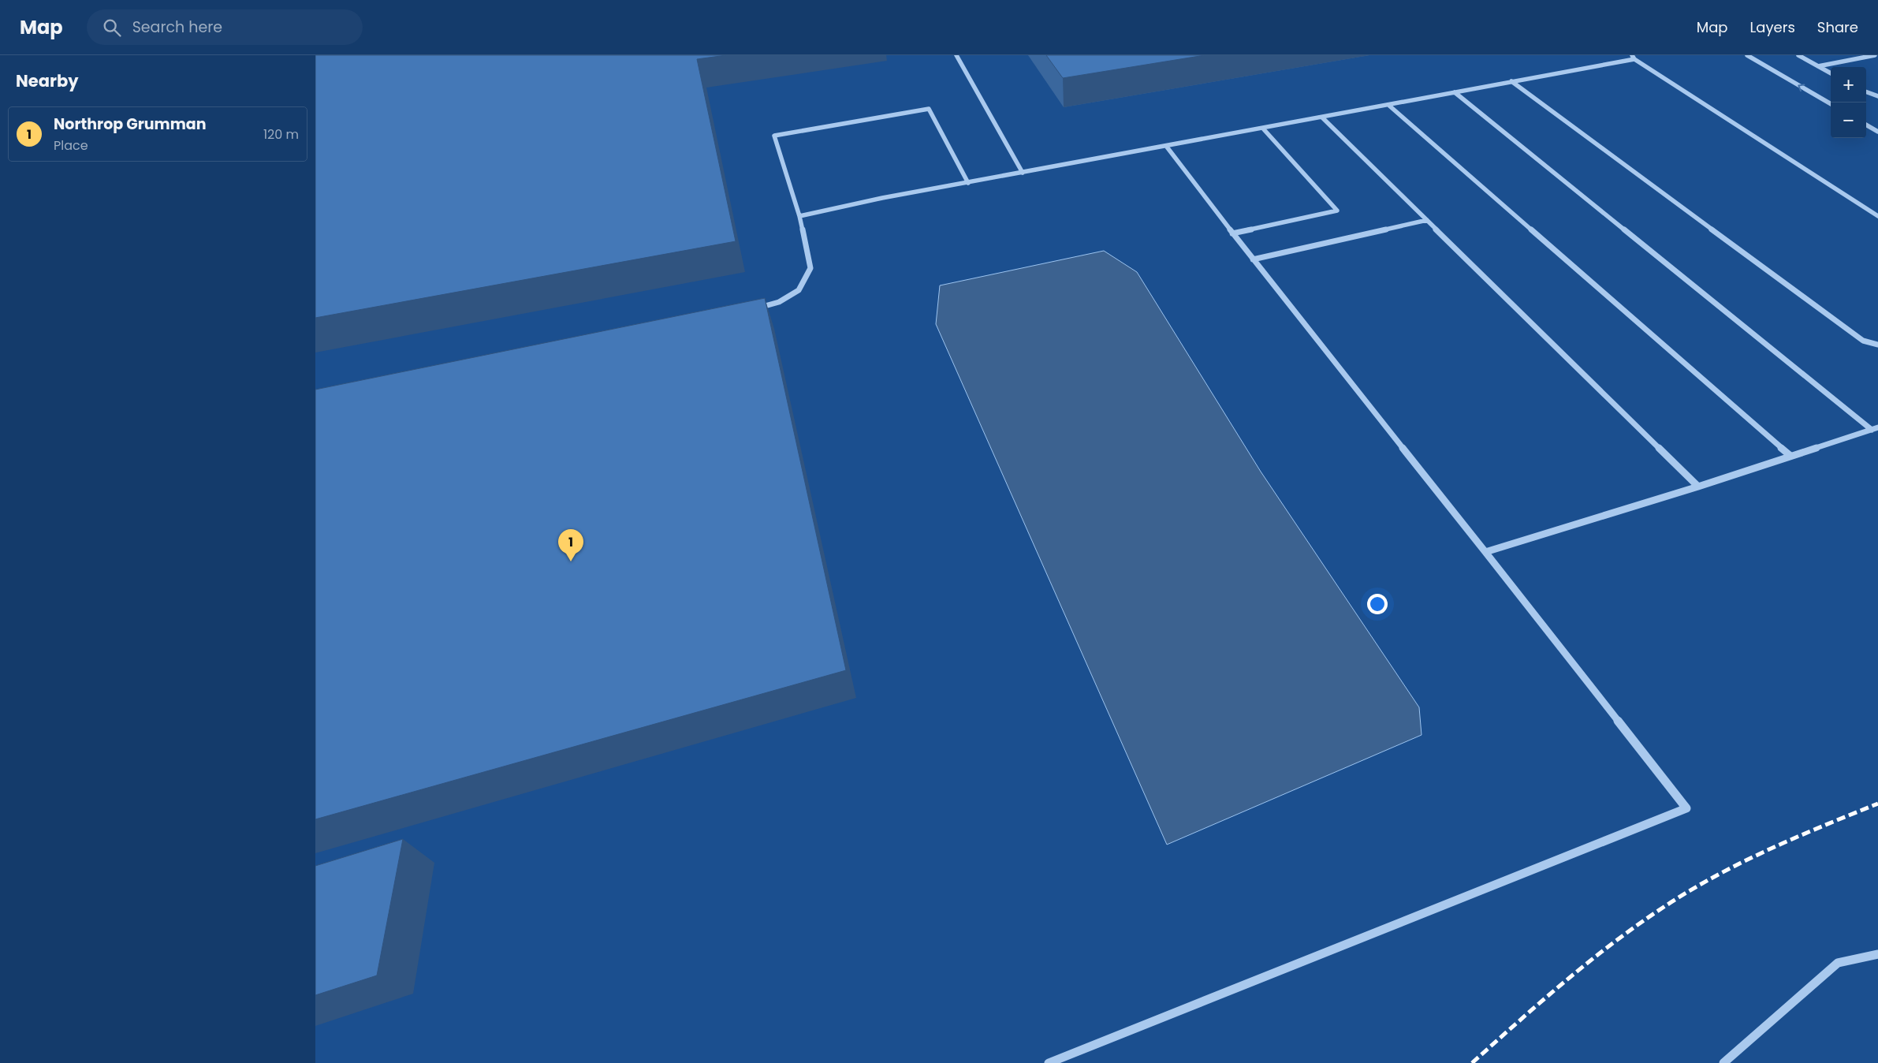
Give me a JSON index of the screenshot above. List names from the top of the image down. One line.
{"page":{"header":"Map","search":"Search here","nav":["Map","Layers","Share"],"heading":"Nearby","map_buttons":["+","−"],"list":[{"mark":"1","name":"Northrop Grumman","note":"Place","value":"120 m"}],"pins":"1"}}
